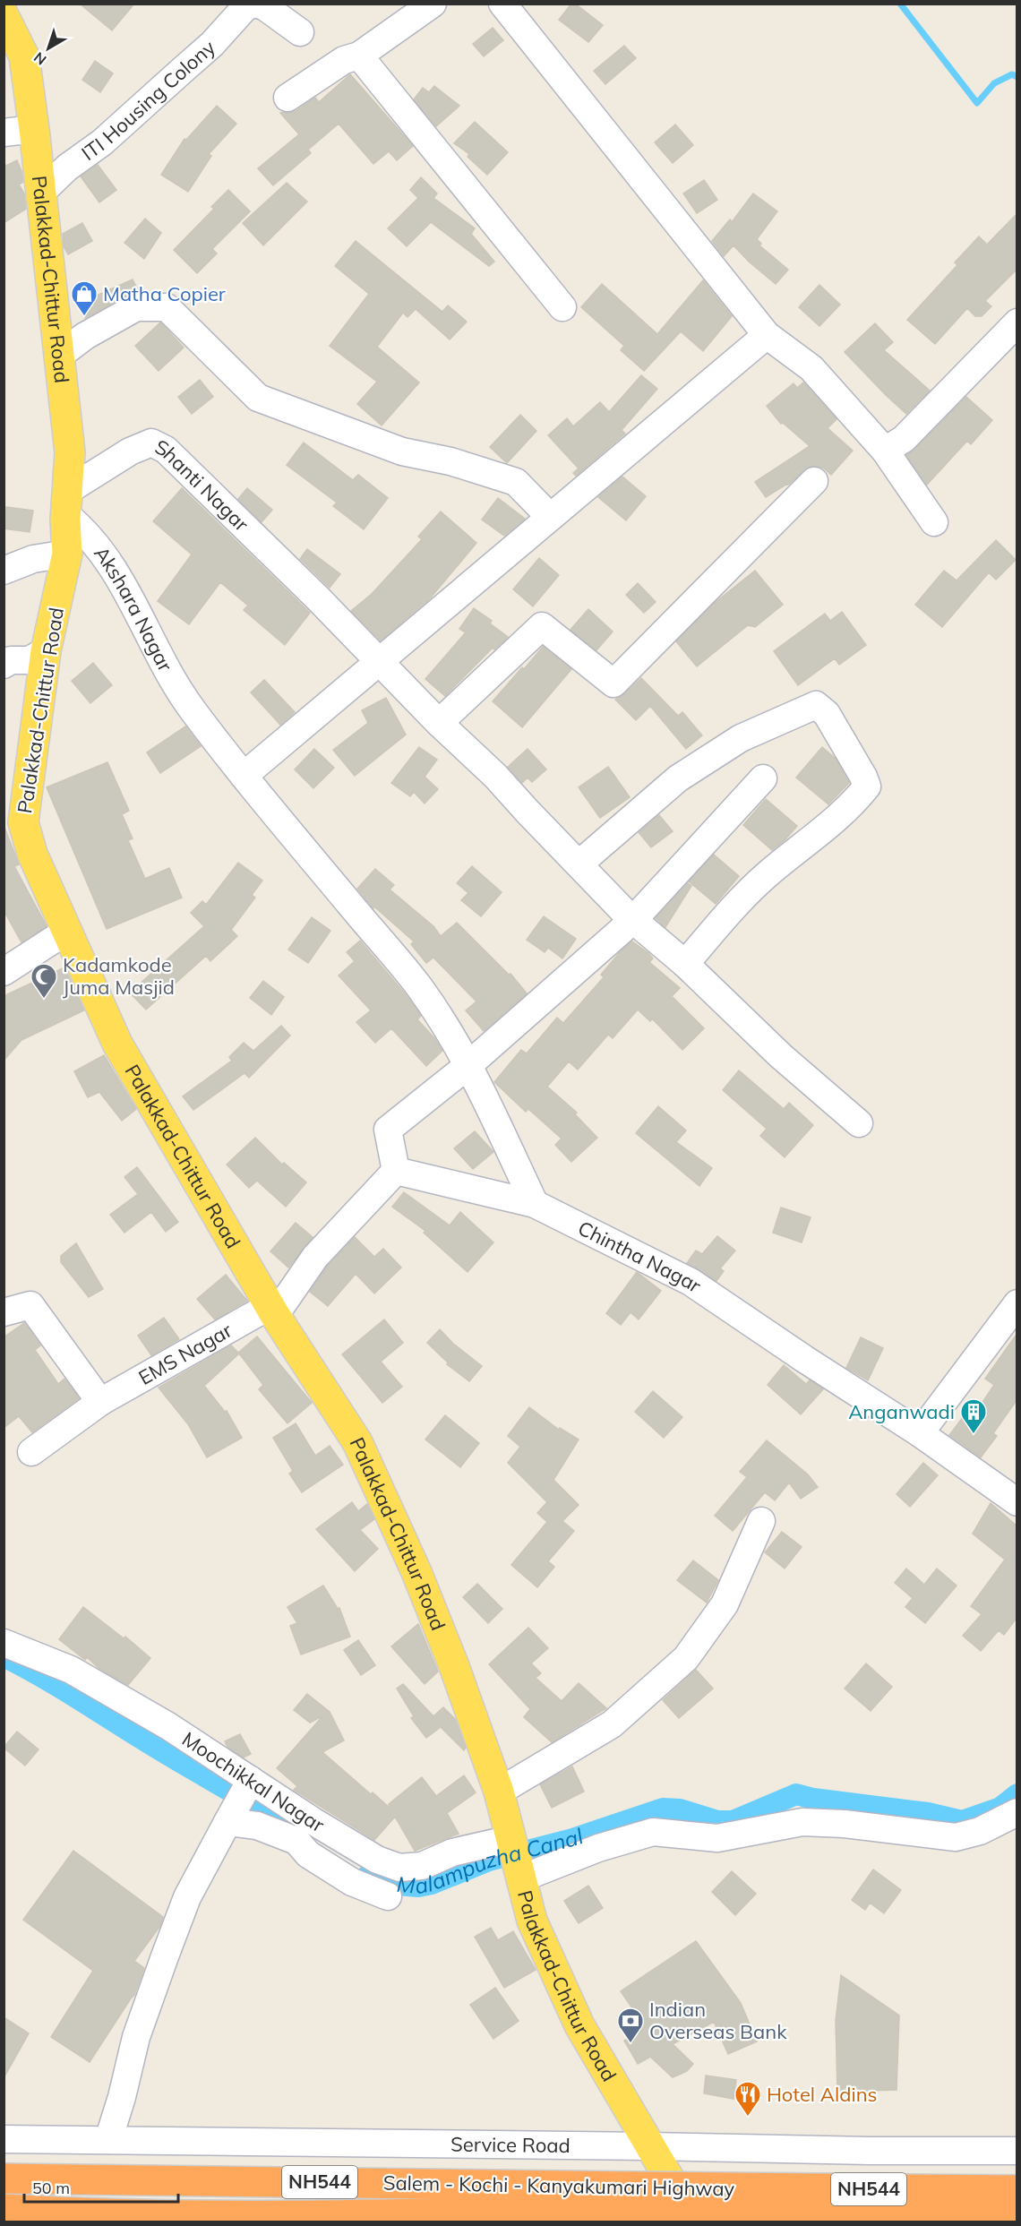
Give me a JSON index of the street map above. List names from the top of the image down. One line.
{"streets":{"highway":["NH544","Salem - Kochi - Kanyakumari Highway"],"main road":["Palakkad-Chittur Road"],"street":["ITI Housing Colony","Shanti Nagar","Akshara Nagar","Chintha Nagar","EMS Nagar","Moochikkal Nagar","Service Road"]},"crossings":[["ITI Housing Colony","Palakkad-Chittur Road"],["Palakkad-Chittur Road","Shanti Nagar"],["Palakkad-Chittur Road","Akshara Nagar"],["Palakkad-Chittur Road","EMS Nagar"],["Palakkad-Chittur Road","Moochikkal Nagar"],["Palakkad-Chittur Road","Service Road"],["Shanti Nagar","Akshara Nagar"],["Akshara Nagar","Chintha Nagar"]],"water":["Malampuzha Canal"],"places":{"shop":["Matha Copier"],"mosque":["Kadamkode Juma Masjid"],"building":["Anganwadi"],"bank":["Indian Overseas Bank"],"restaurant":["Hotel Aldins"]},"scale_bar":"50 m","north":"bottom left"}
